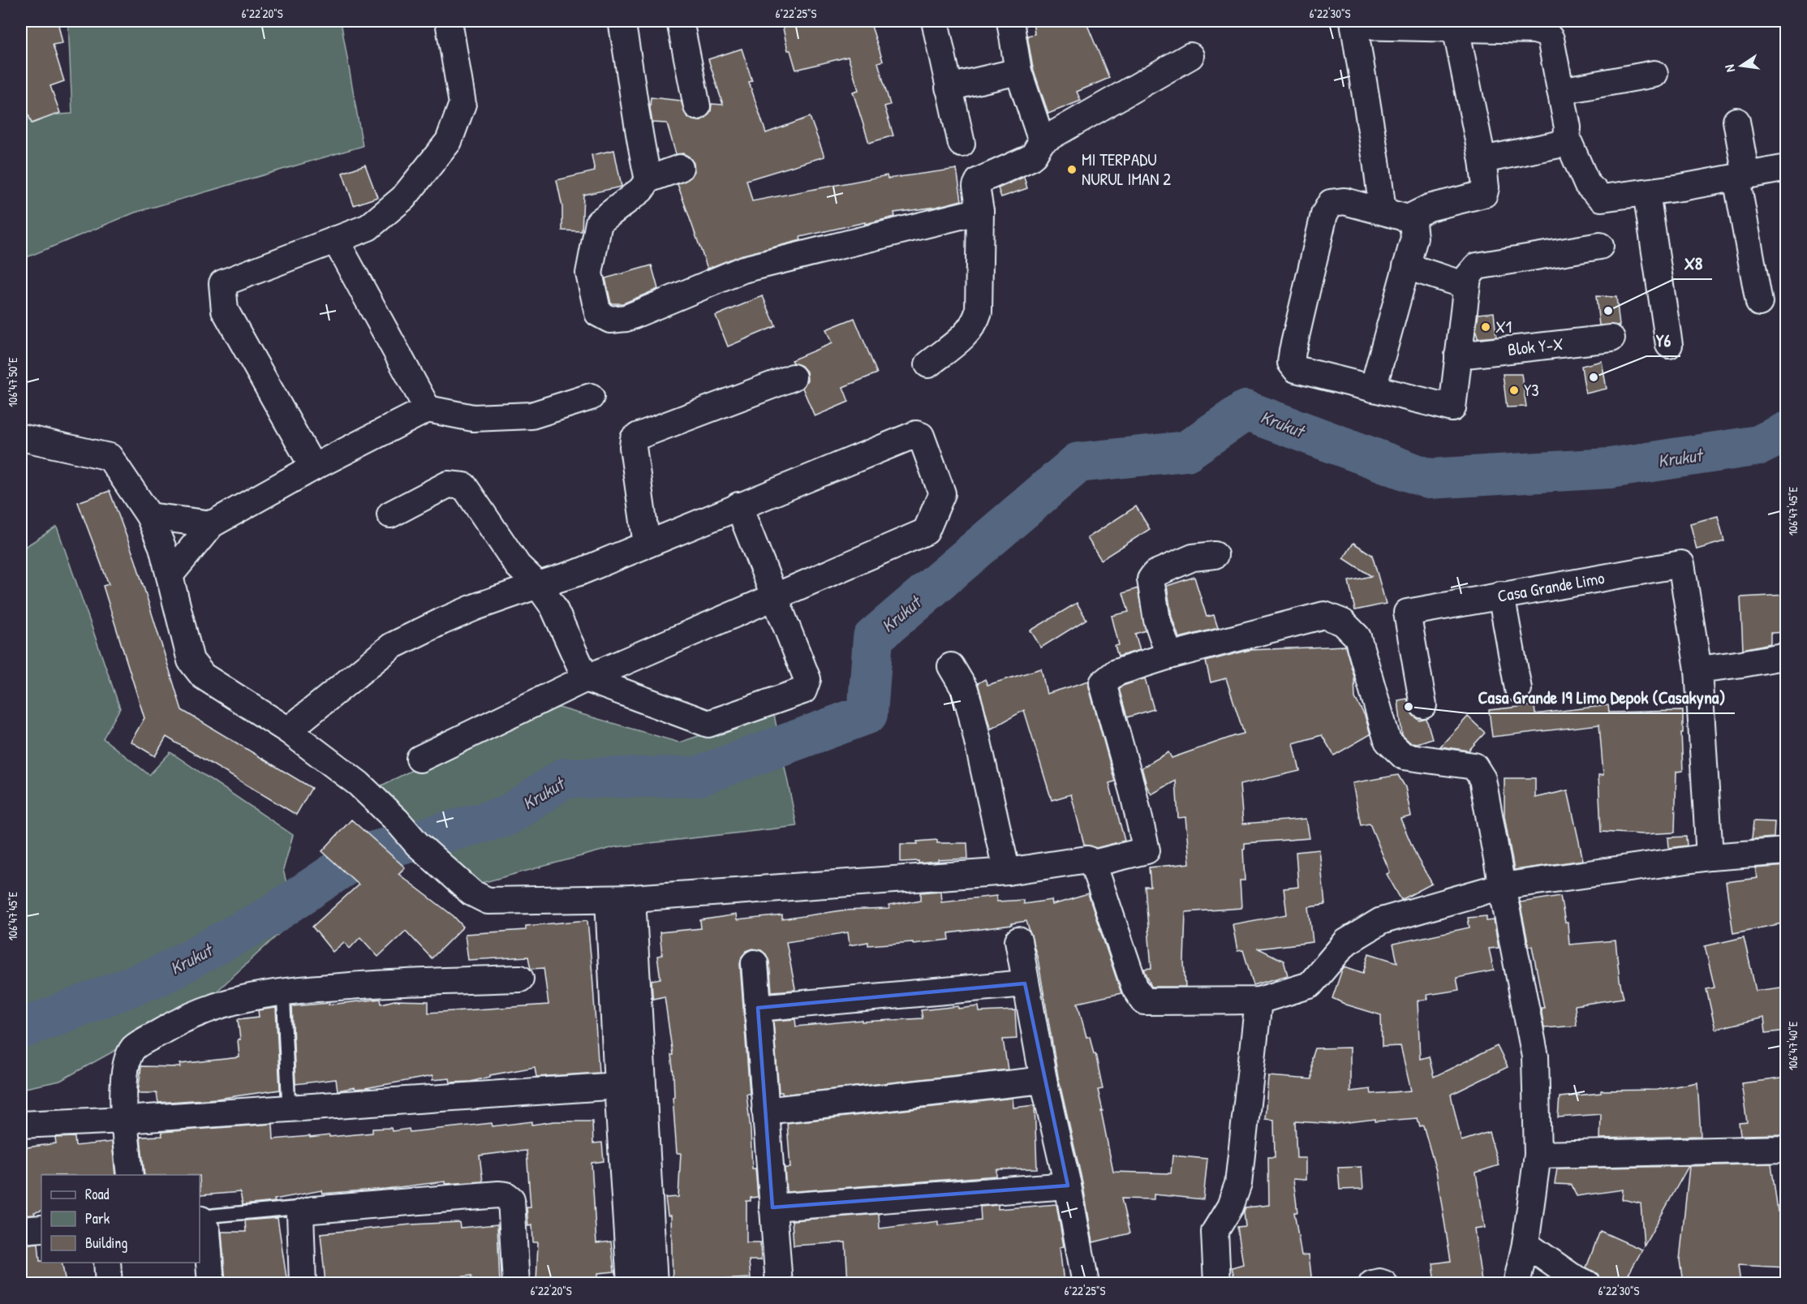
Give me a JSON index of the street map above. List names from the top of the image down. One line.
{"streets":{"street":["Blok Y-X","Casa Grande Limo"]},"water":["Krukut"],"places":["MI TERPADU NURUL IMAN 2","X8","X1","Y6","Y3","Casa Grande I9 Limo Depok (Casakyna)"],"legend":["Road","Park","Building"],"north":"left","coordinates":["6°22'20\"S","6°22'25\"S","6°22'30\"S","106°47'50\"E","106°47'45\"E","106°47'40\"E"]}
